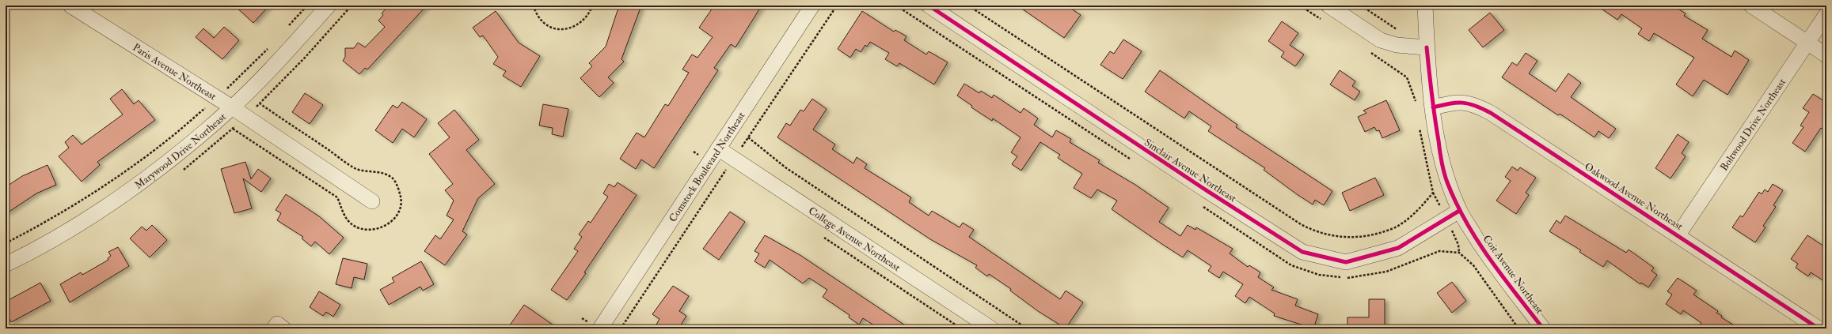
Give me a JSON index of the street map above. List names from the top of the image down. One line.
{"streets":{"street":["Paris Avenue Northeast","Boltwood Drive Northeast","Marywood Drive Northeast","Comstock Boulevard Northeast","Sinclair Avenue Northeast","Oakwood Avenue Northeast","College Avenue Northeast","Coit Avenue Northeast"]},"crossings":[["Paris Avenue Northeast","Marywood Drive Northeast"],["Boltwood Drive Northeast","Oakwood Avenue Northeast"],["Comstock Boulevard Northeast","College Avenue Northeast"],["Sinclair Avenue Northeast","Coit Avenue Northeast"],["Oakwood Avenue Northeast","Coit Avenue Northeast"]]}
